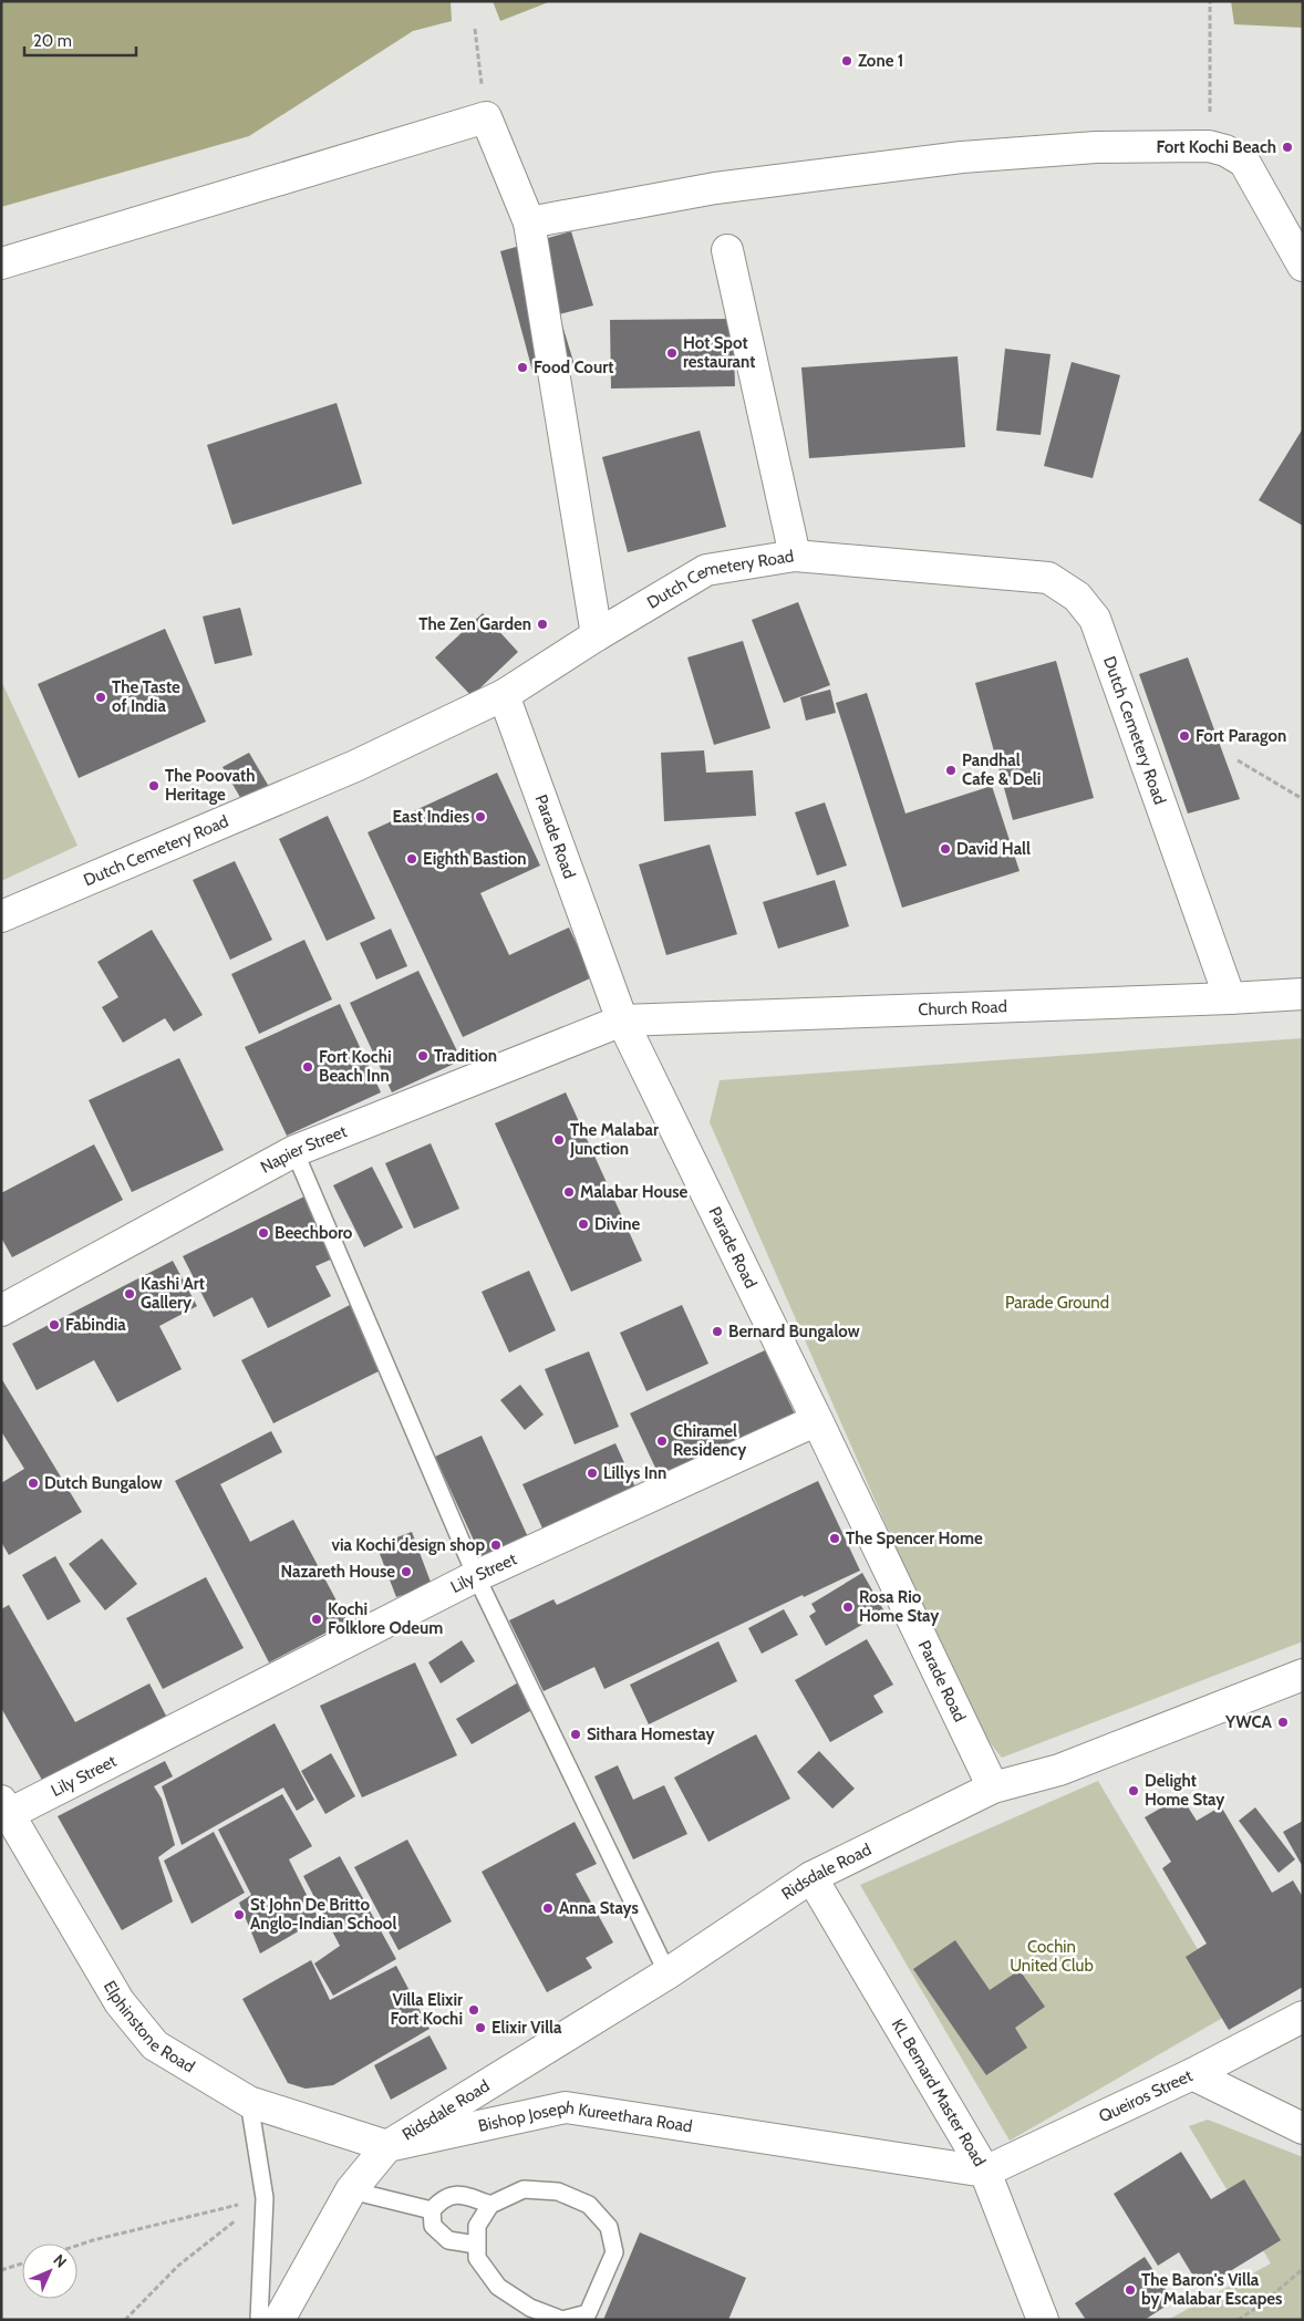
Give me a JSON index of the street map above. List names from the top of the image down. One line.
{"streets":{"street":["Dutch Cemetery Road","Parade Road","Church Road","Napier Street","Lily Street","Ridsdale Road","Elphinstone Road","KL Bernard Master Road","Queiros Street","Bishop Joseph Kureethara Road"]},"crossings":[["Dutch Cemetery Road","Parade Road"],["Dutch Cemetery Road","Church Road"],["Parade Road","Church Road"],["Parade Road","Napier Street"],["Parade Road","Lily Street"],["Parade Road","Ridsdale Road"],["Church Road","Napier Street"],["Lily Street","Elphinstone Road"],["Ridsdale Road","Elphinstone Road"],["Ridsdale Road","KL Bernard Master Road"],["Ridsdale Road","Bishop Joseph Kureethara Road"],["Elphinstone Road","Bishop Joseph Kureethara Road"],["KL Bernard Master Road","Queiros Street"],["KL Bernard Master Road","Bishop Joseph Kureethara Road"],["Queiros Street","Bishop Joseph Kureethara Road"]],"parks":["Parade Ground","Cochin United Club"],"places":["Zone 1","Fort Kochi Beach","Hot Spot restaurant","Food Court","The Zen Garden","The Taste of India","Fort Paragon","Pandhal Cafe & Deli","The Poovath Heritage","East Indies","David Hall","Eighth Bastion","Tradition","Fort Kochi Beach Inn","The Malabar Junction","Malabar House","Divine","Beechboro","Kashi Art Gallery","Fabindia","Bernard Bungalow","Chiramel Residency","Lillys Inn","Dutch Bungalow","The Spencer Home","via Kochi design shop","Nazareth House","Rosa Rio Home Stay","Kochi Folklore Odeum","YWCA","Sithara Homestay","Delight Home Stay","Anna Stays","St John De Britto Anglo-Indian School","Villa Elixir Fort Kochi","Elixir Villa","The Baron's Villa by Malabar Escapes"],"scale_bar":"20 m","north":"top right"}
